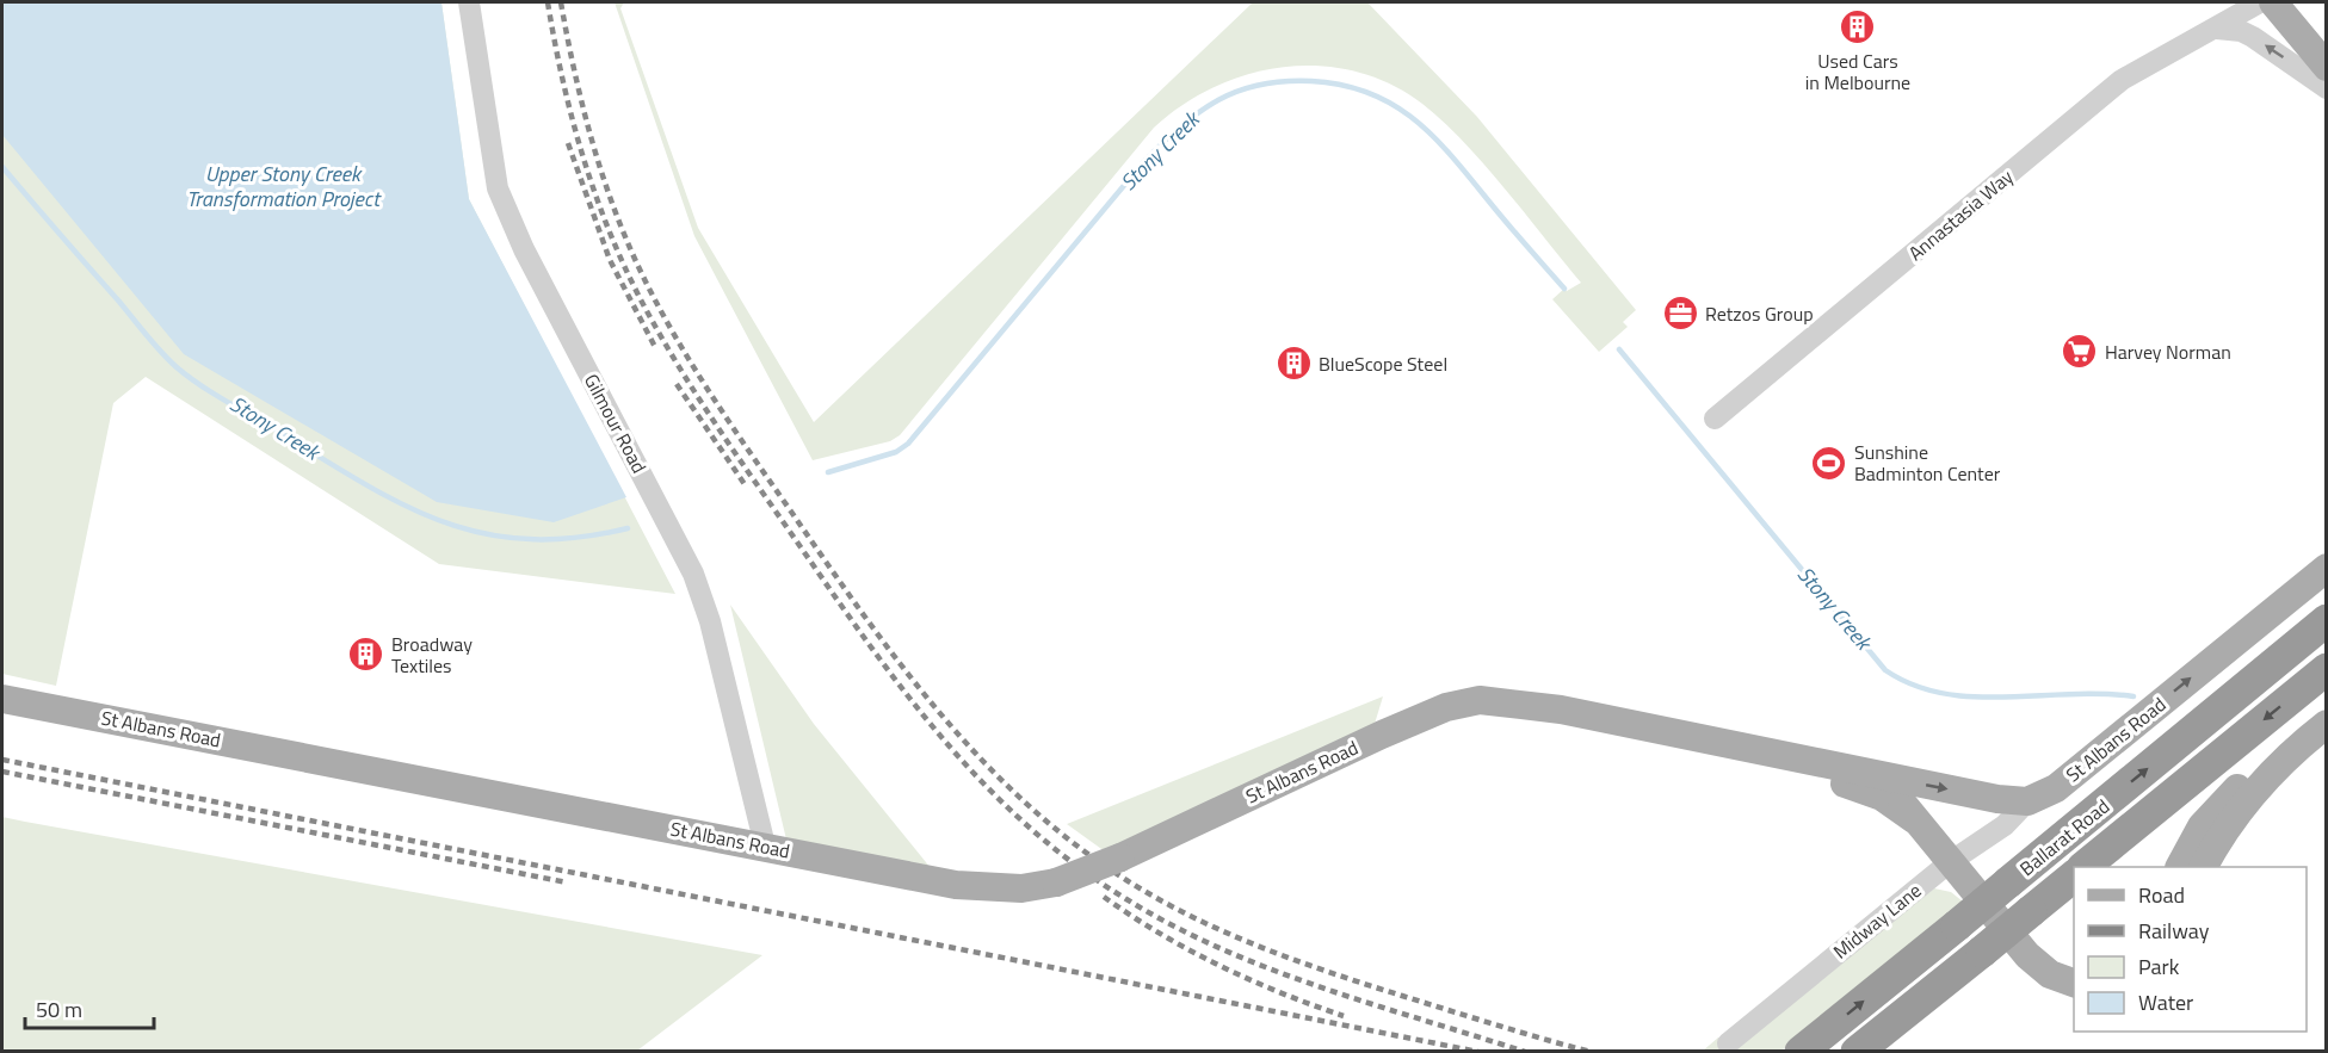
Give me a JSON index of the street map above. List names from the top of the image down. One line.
{"streets":{"highway":["Ballarat Road"],"main road":["St Albans Road"],"street":["Annastasia Way","Gilmour Road","Midway Lane"]},"crossings":[["Gilmour Road","St Albans Road"],["St Albans Road","Midway Lane"]],"water":["Stony Creek","Upper Stony Creek Transformation Project"],"places":{"building":["Used Cars in Melbourne","BlueScope Steel","Broadway Textiles"],"office":["Retzos Group"],"supermarket":["Harvey Norman"],"sports":["Sunshine Badminton Center"]},"legend":["Road","Railway","Park","Water"],"scale_bar":"50 m"}
